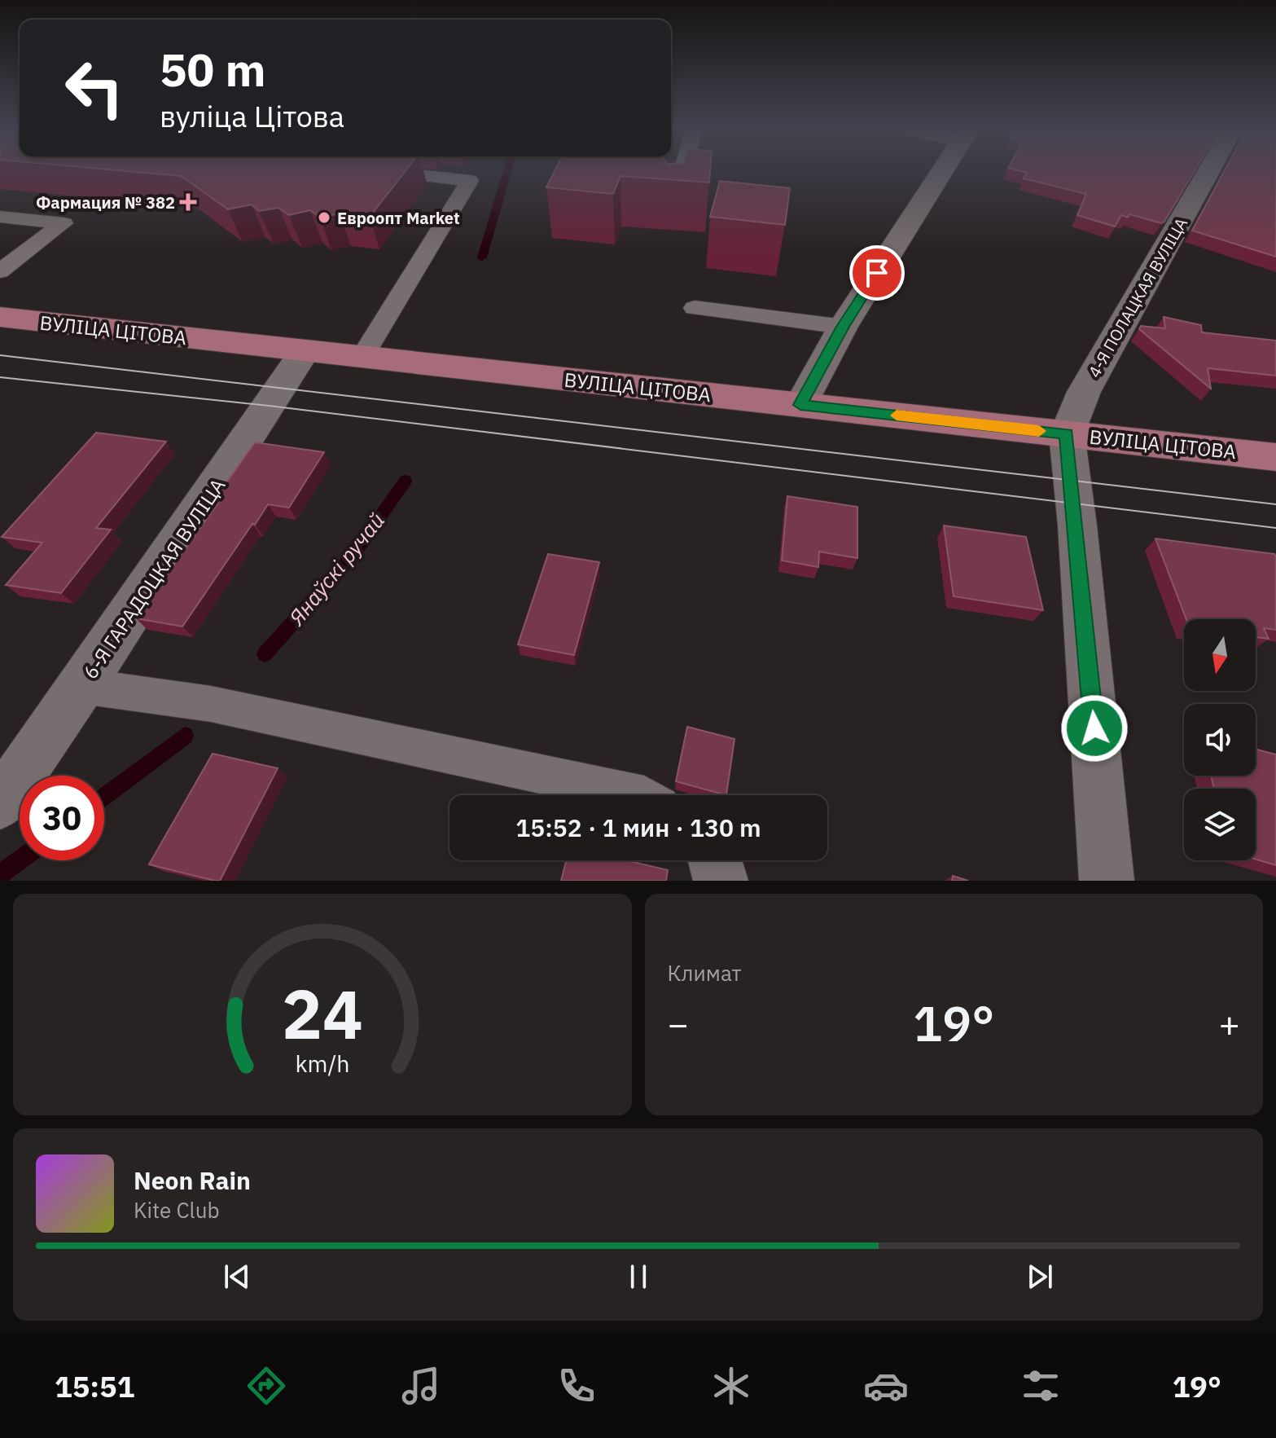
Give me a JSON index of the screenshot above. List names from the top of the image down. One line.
{"streets":{"main road":["ВУЛІЦА ЦІТОВА"],"street":["4-Я ПОЛАЦКАЯ ВУЛІЦА","6-Я ГАРАДОЦКАЯ ВУЛІЦА"]},"crossings":[["4-Я ПОЛАЦКАЯ ВУЛІЦА","ВУЛІЦА ЦІТОВА"],["ВУЛІЦА ЦІТОВА","6-Я ГАРАДОЦКАЯ ВУЛІЦА"]],"water":["Янаўскі ручай"],"places":{"health":["Фармация № 382"],"other":["Евроопт Market"]},"north":"bottom","page":{"turn":["50 m","вуліца Цітова"],"limit":"30","trip":"15:52 · 1 мин · 130 m","tile":"Климат","heat":["−","19°","+"],"song":["Neon Rain","Kite Club"],"tabs":["15:51","19°"],"gauge":["24","km/h"]}}
